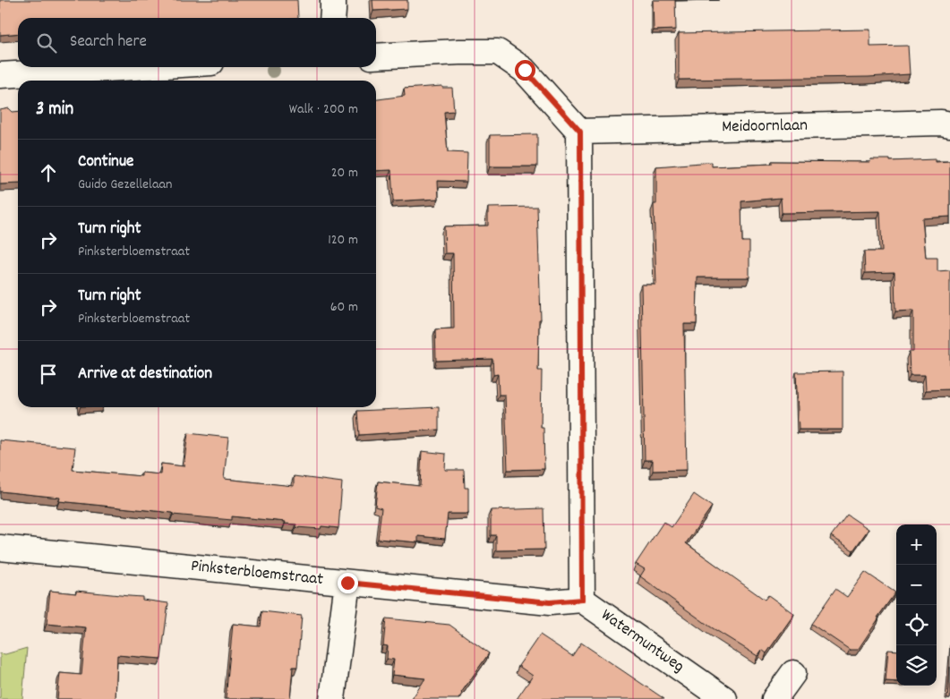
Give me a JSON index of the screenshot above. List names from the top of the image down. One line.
{"streets":{"street":["Meidoornlaan","Pinksterbloemstraat","Watermuntweg"]},"crossings":[["Pinksterbloemstraat","Watermuntweg"]],"page":{"search":"Search here","heading":["3 min","Walk · 200 m"],"list":[["Continue","Guido Gezellelaan","20 m"],["Turn right","Pinksterbloemstraat","120 m"],["Turn right","Pinksterbloemstraat","60 m"],"Arrive at destination"],"map_buttons":["+","−"]}}
